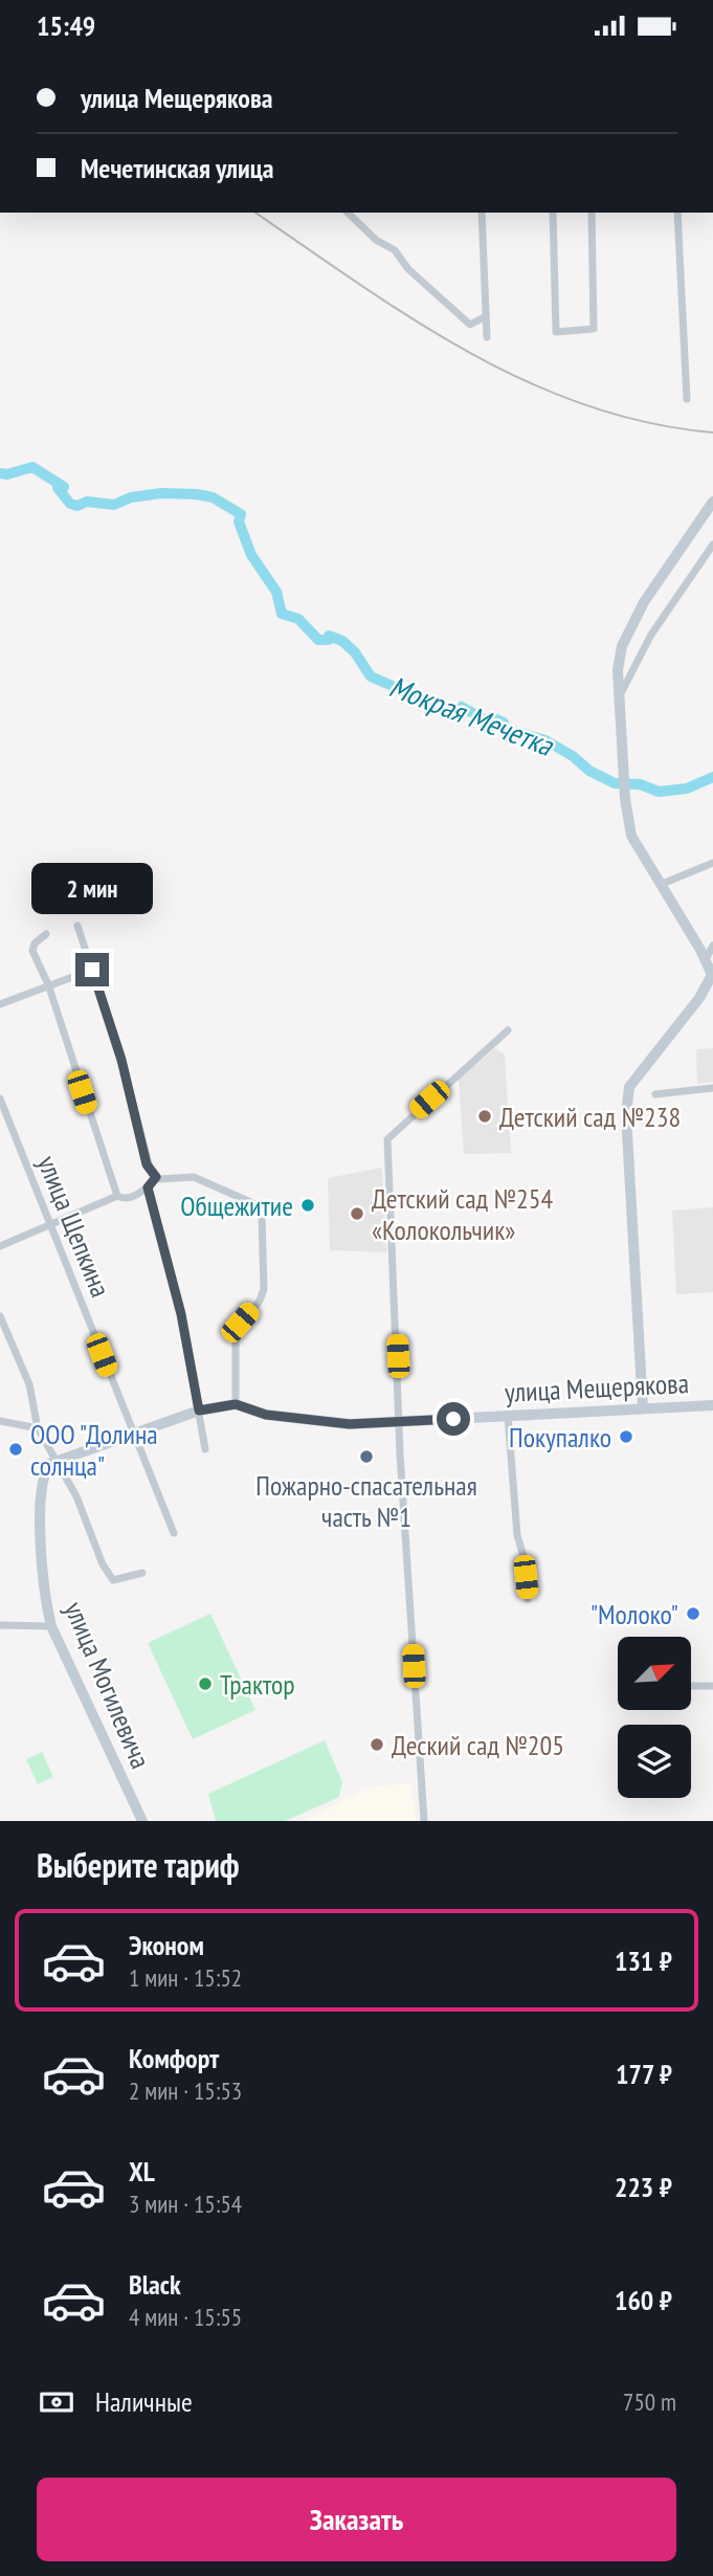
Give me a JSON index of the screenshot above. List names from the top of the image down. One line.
{"streets":{"street":["улица Щепкина","улица Мещерякова","улица Могилевича"]},"crossings":[["улица Щепкина","улица Мещерякова"],["улица Мещерякова","улица Могилевича"]],"water":["Мокрая Мечетка"],"places":["Детский сад №238","Общежитие","Детский сад №254 «Колокольчик»","Покупалко","ООО \"Долина солнца\"","Пожарно-спасательная часть №1","\"Молоко\"","Трактор","Деский сад №205"],"north":"top right","page":{"status":"15:49","banner":["улица Мещерякова","Мечетинская улица"],"bubble":"2 мин","heading":"Выберите тариф","list":[{"name":"Эконом","note":"1 мин · 15:52","value":"131 ₽"},{"name":"Комфорт","note":"2 мин · 15:53","value":"177 ₽"},{"name":"XL","note":"3 мин · 15:54","value":"223 ₽"},{"name":"Black","note":"4 мин · 15:55","value":"160 ₽"}],"pay":["Наличные","750 m"],"buttons":"Заказать"}}
